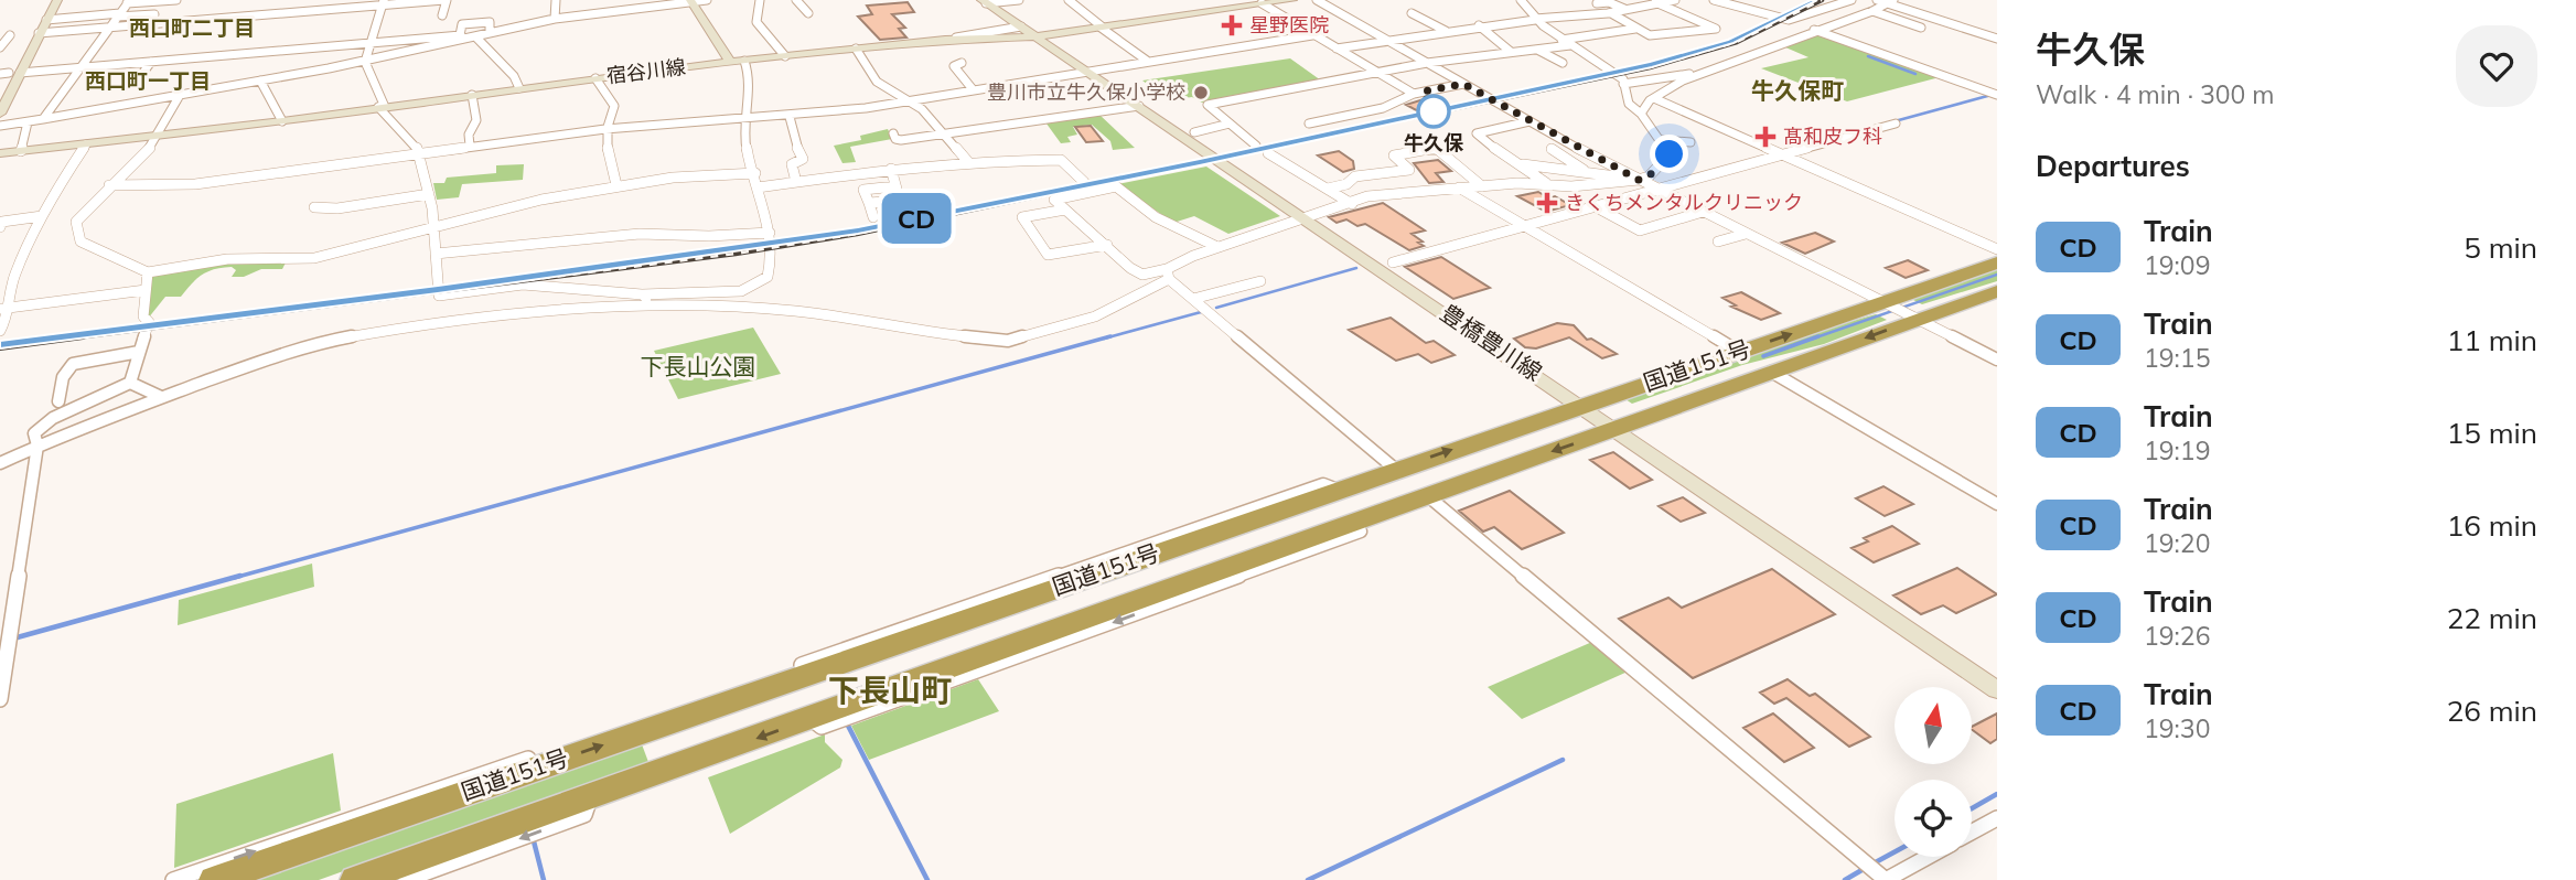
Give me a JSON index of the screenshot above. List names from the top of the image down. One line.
{"streets":{"highway":["国道151号"],"main road":["宿谷川線","豊橋豊川線"]},"crossings":[["宿谷川線","豊橋豊川線"],["豊橋豊川線","国道151号"]],"districts":["西口町二丁目","西口町一丁目","牛久保町","下長山町"],"parks":["下長山公園"],"places":{"health":["星野医院","髙和皮フ科","きくちメンタルクリニック"],"other":["豊川市立牛久保小学校","牛久保"]},"north":"top","page":{"on_map":"CD","heading":[["牛久保","Walk · 4 min · 300 m"],"Departures"],"list":[{"mark":"CD","name":"Train","note":"19:09","value":"5 min"},{"mark":"CD","name":"Train","note":"19:15","value":"11 min"},{"mark":"CD","name":"Train","note":"19:19","value":"15 min"},{"mark":"CD","name":"Train","note":"19:20","value":"16 min"},{"mark":"CD","name":"Train","note":"19:26","value":"22 min"},{"mark":"CD","name":"Train","note":"19:30","value":"26 min"}]}}
